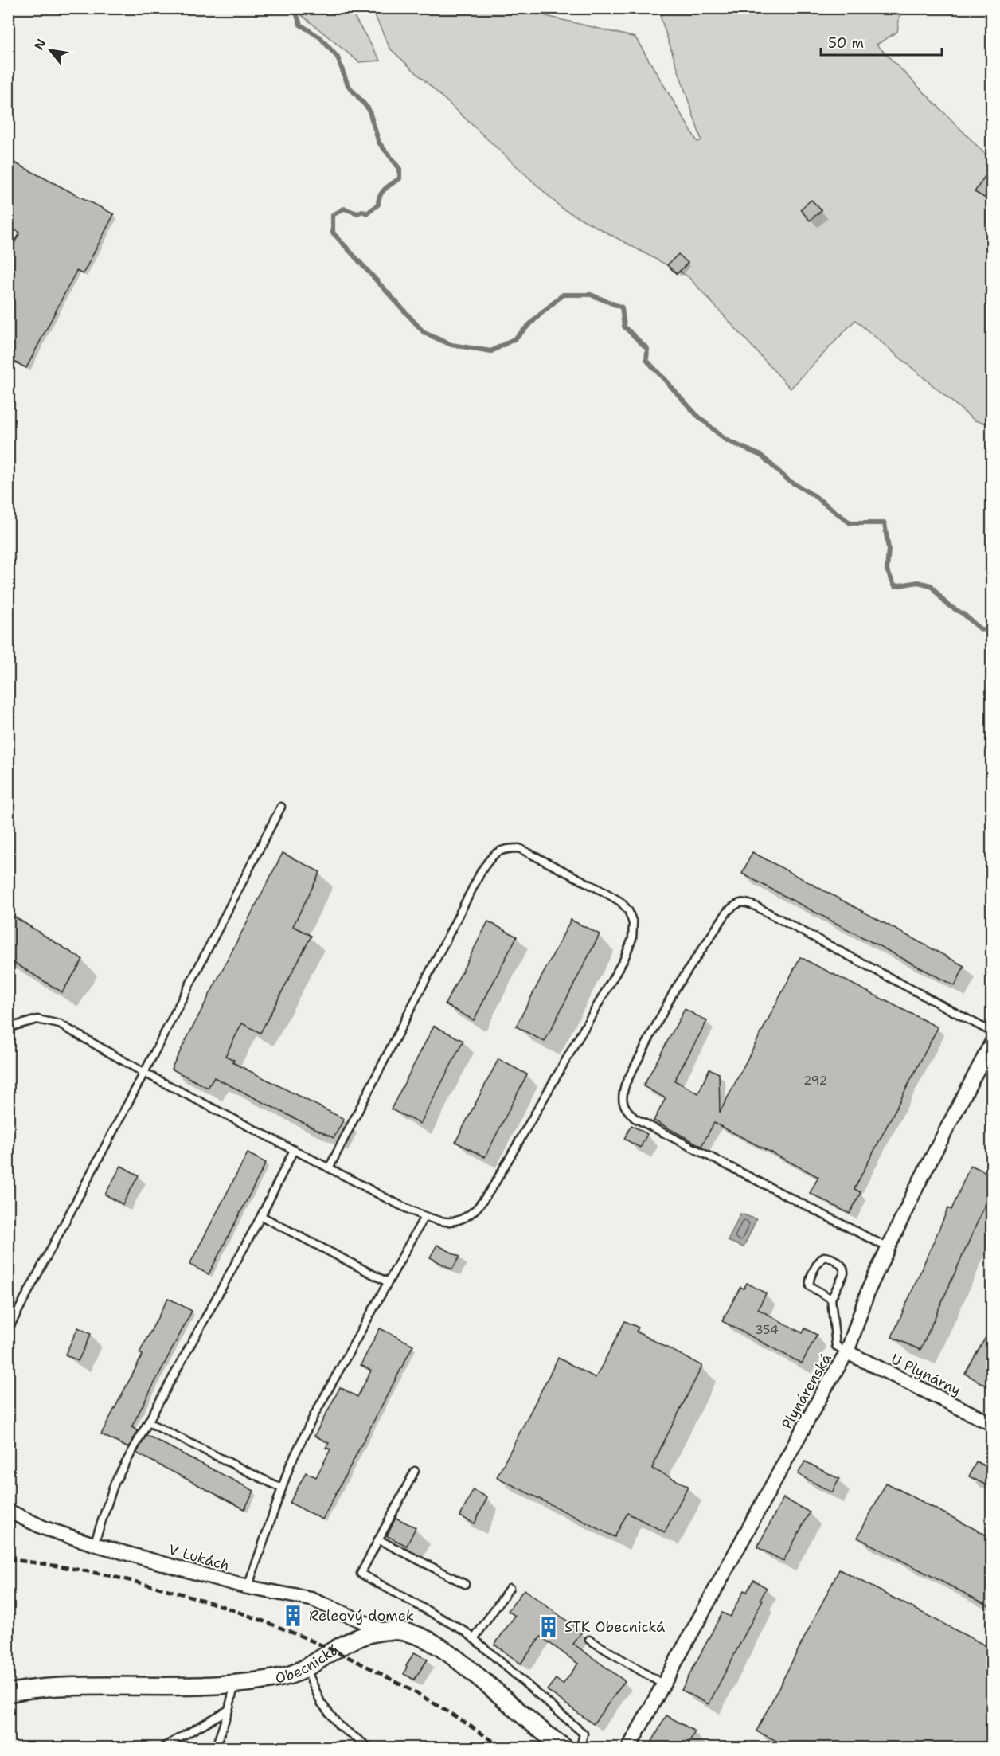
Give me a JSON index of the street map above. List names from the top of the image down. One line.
{"streets":{"street":["U Plynárny","Plynárenská","V Lukách","Obecnická"]},"crossings":[["U Plynárny","Plynárenská"],["V Lukách","Obecnická"]],"places":{"building":["Releový domek","STK Obecnická"]},"house_numbers":["292","354"],"scale_bar":"50 m","north":"top left"}
